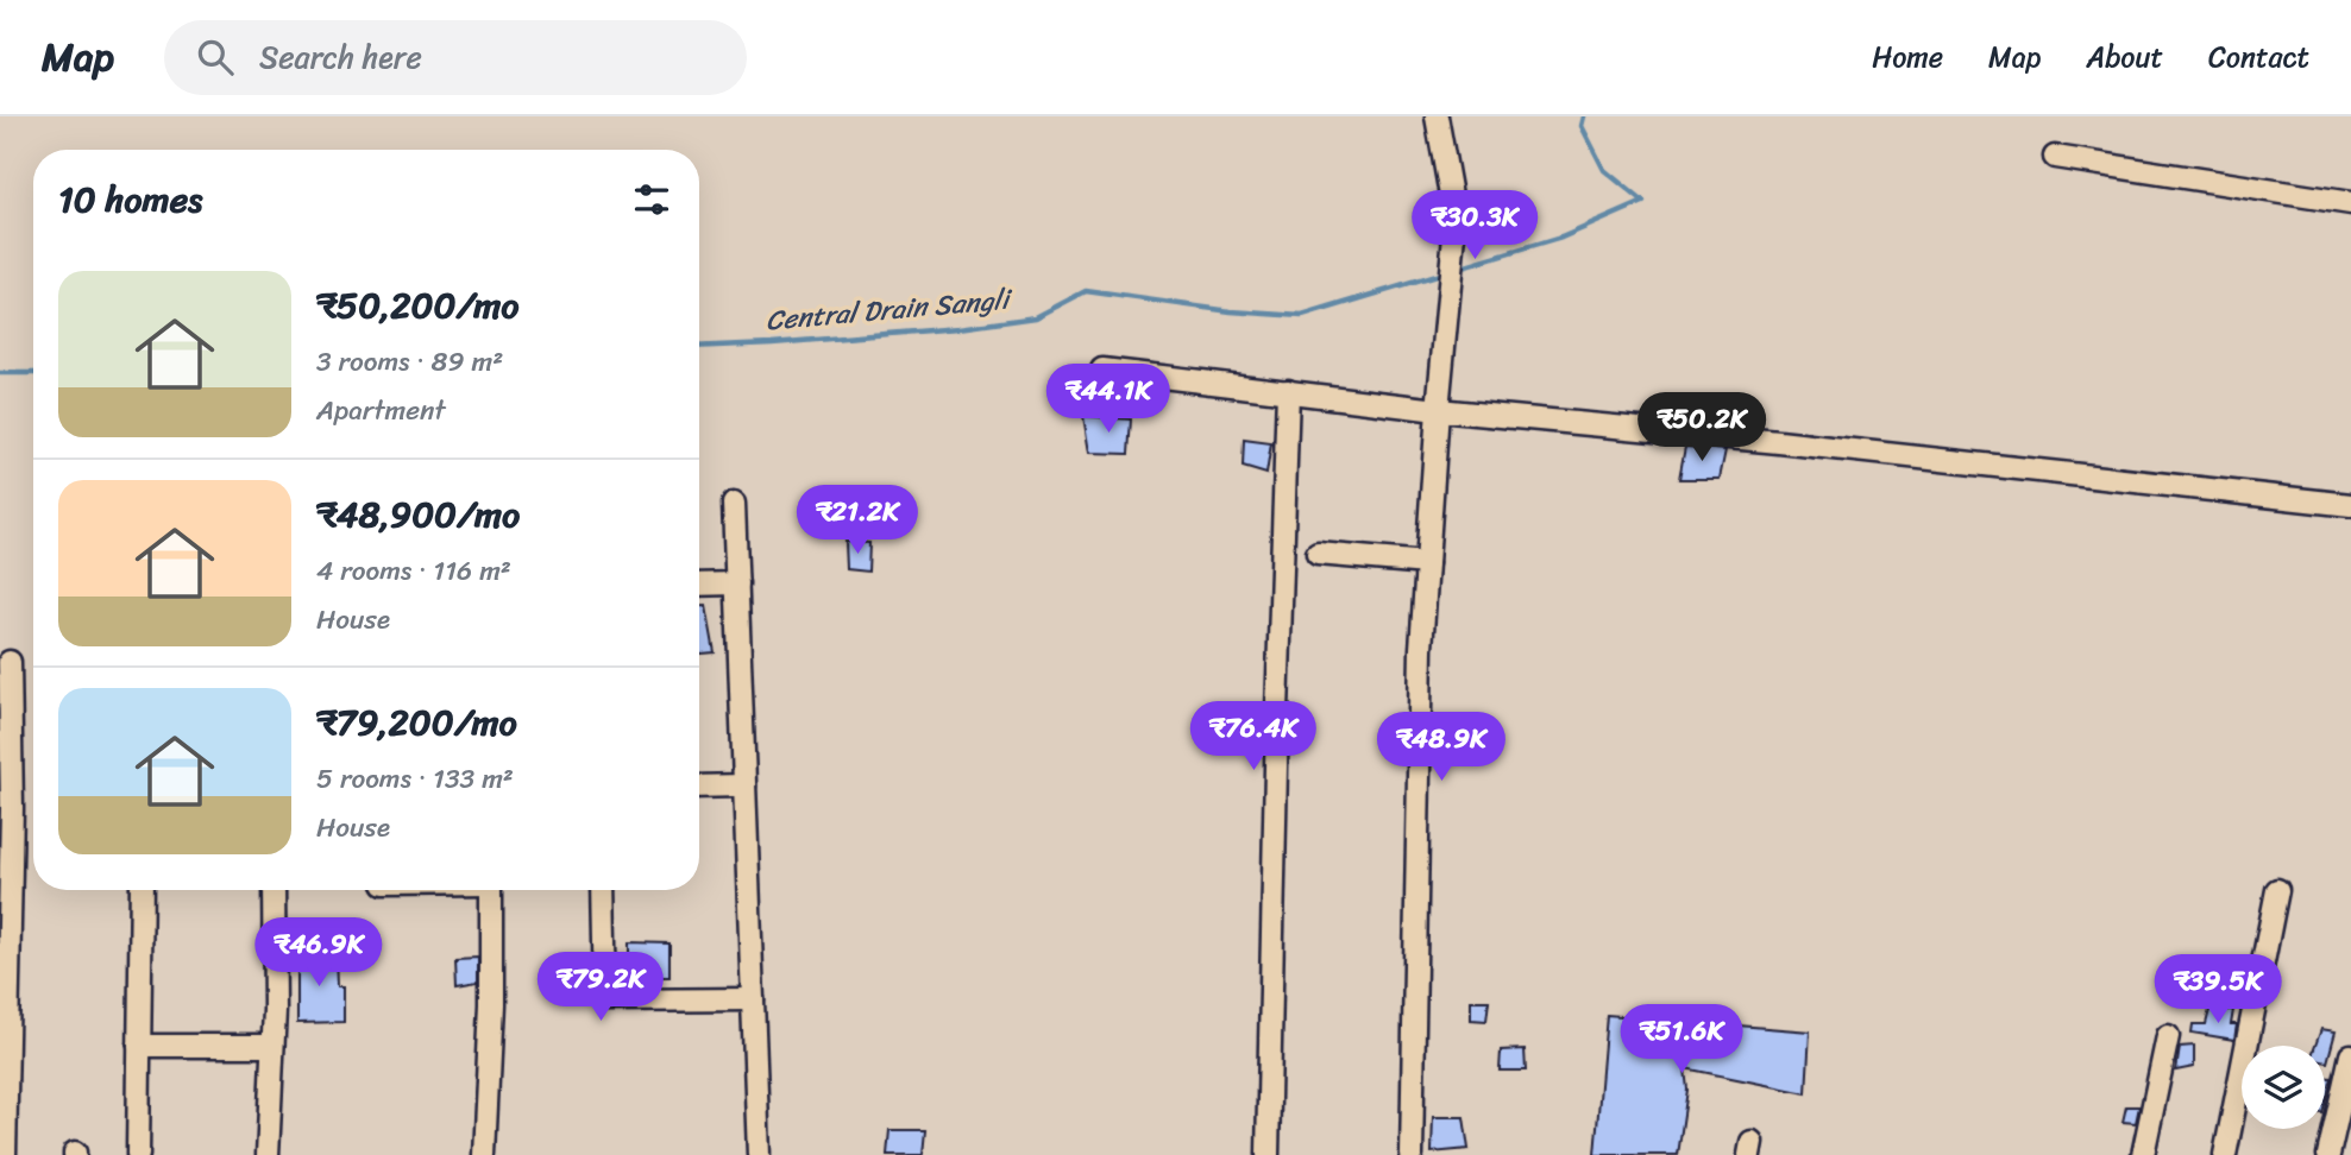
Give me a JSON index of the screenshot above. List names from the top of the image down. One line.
{"water":["Central Drain Sangli"],"page":{"header":"Map","search":"Search here","nav":["Home","Map","About","Contact"],"heading":"10 homes","price":["₹30.3K","₹44.1K","₹50.2K","₹21.2K","₹76.4K","₹48.9K","₹46.9K","₹79.2K","₹39.5K","₹51.6K"],"list":[{"name":"₹50,200/mo","note":"3 rooms · 89 m² · Apartment"},{"name":"₹48,900/mo","note":"4 rooms · 116 m² · House"},{"name":"₹79,200/mo","note":"5 rooms · 133 m² · House"}]}}
